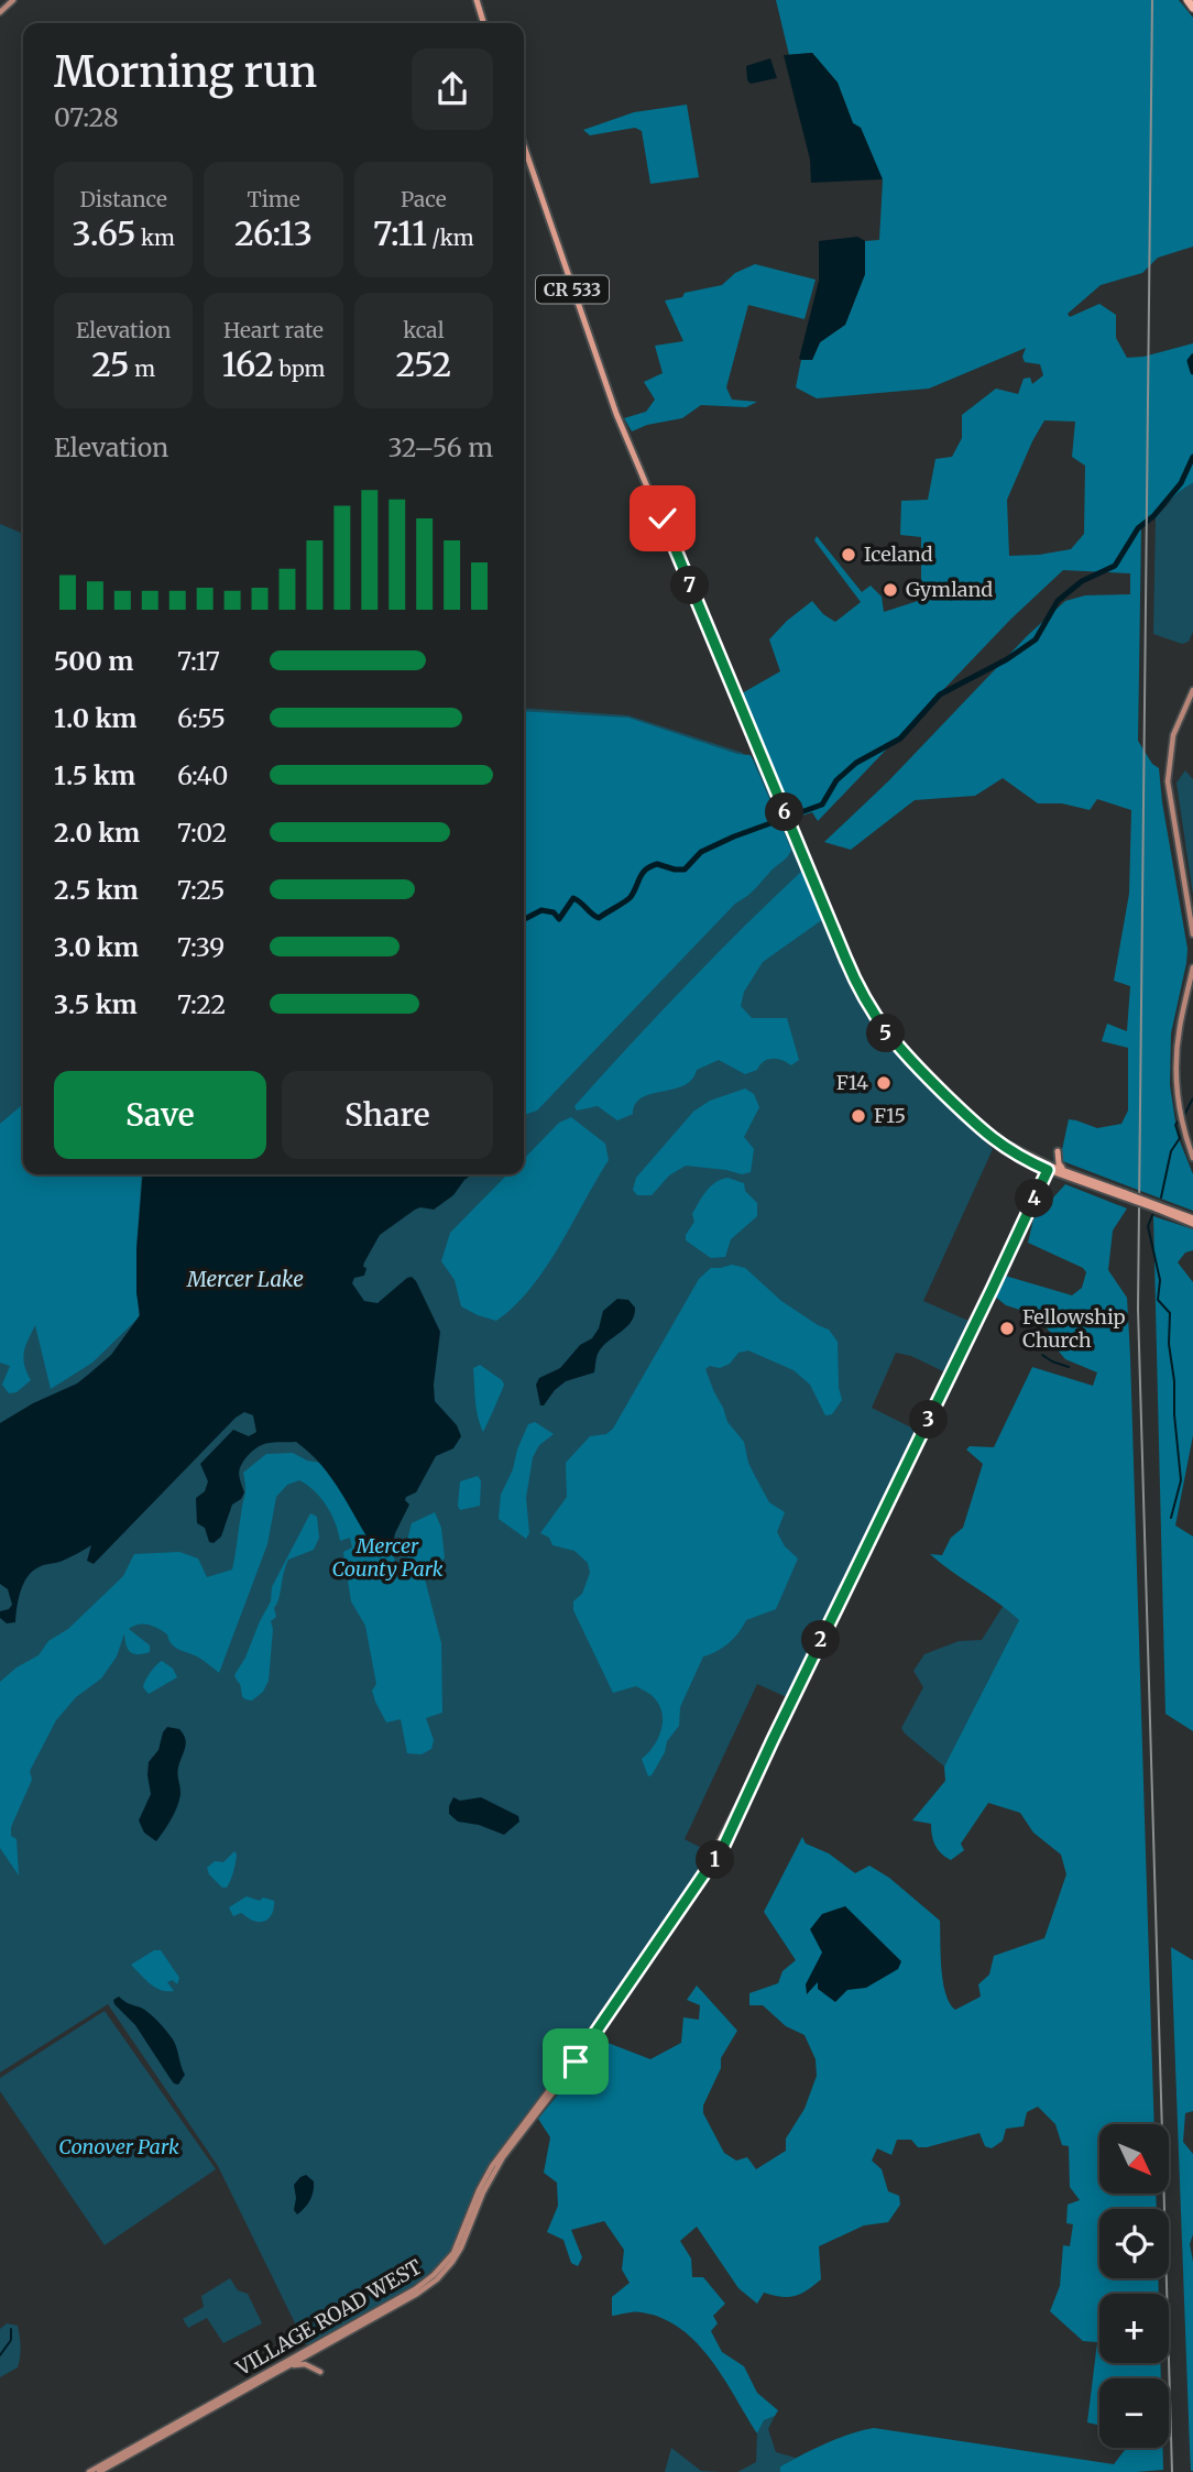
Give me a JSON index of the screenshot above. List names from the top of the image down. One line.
{"streets":{"main road":["CR 533","VILLAGE ROAD WEST"]},"crossings":[["CR 533","VILLAGE ROAD WEST"]],"water":["Mercer Lake"],"parks":["Mercer County Park","Conover Park"],"places":["Iceland","Gymland","F14","F15","Fellowship Church"],"north":"bottom right","page":{"heading":["Morning run","07:28"],"stats":[["Distance","3.65 km"],["Time","26:13"],["Pace","7:11 /km"],["Elevation","25 m"],["Heart rate","162 bpm"],["kcal","252"]],"chart":["Elevation","32–56 m"],"pins":["7","6","5","4","3","2","1"],"list":[{"name":"500 m","note":"7:17"},{"name":"1.0 km","note":"6:55"},{"name":"1.5 km","note":"6:40"},{"name":"2.0 km","note":"7:02"},{"name":"2.5 km","note":"7:25"},{"name":"3.0 km","note":"7:39"},{"name":"3.5 km","note":"7:22"}],"buttons":["Save","Share"],"map_buttons":["+","−"]}}
